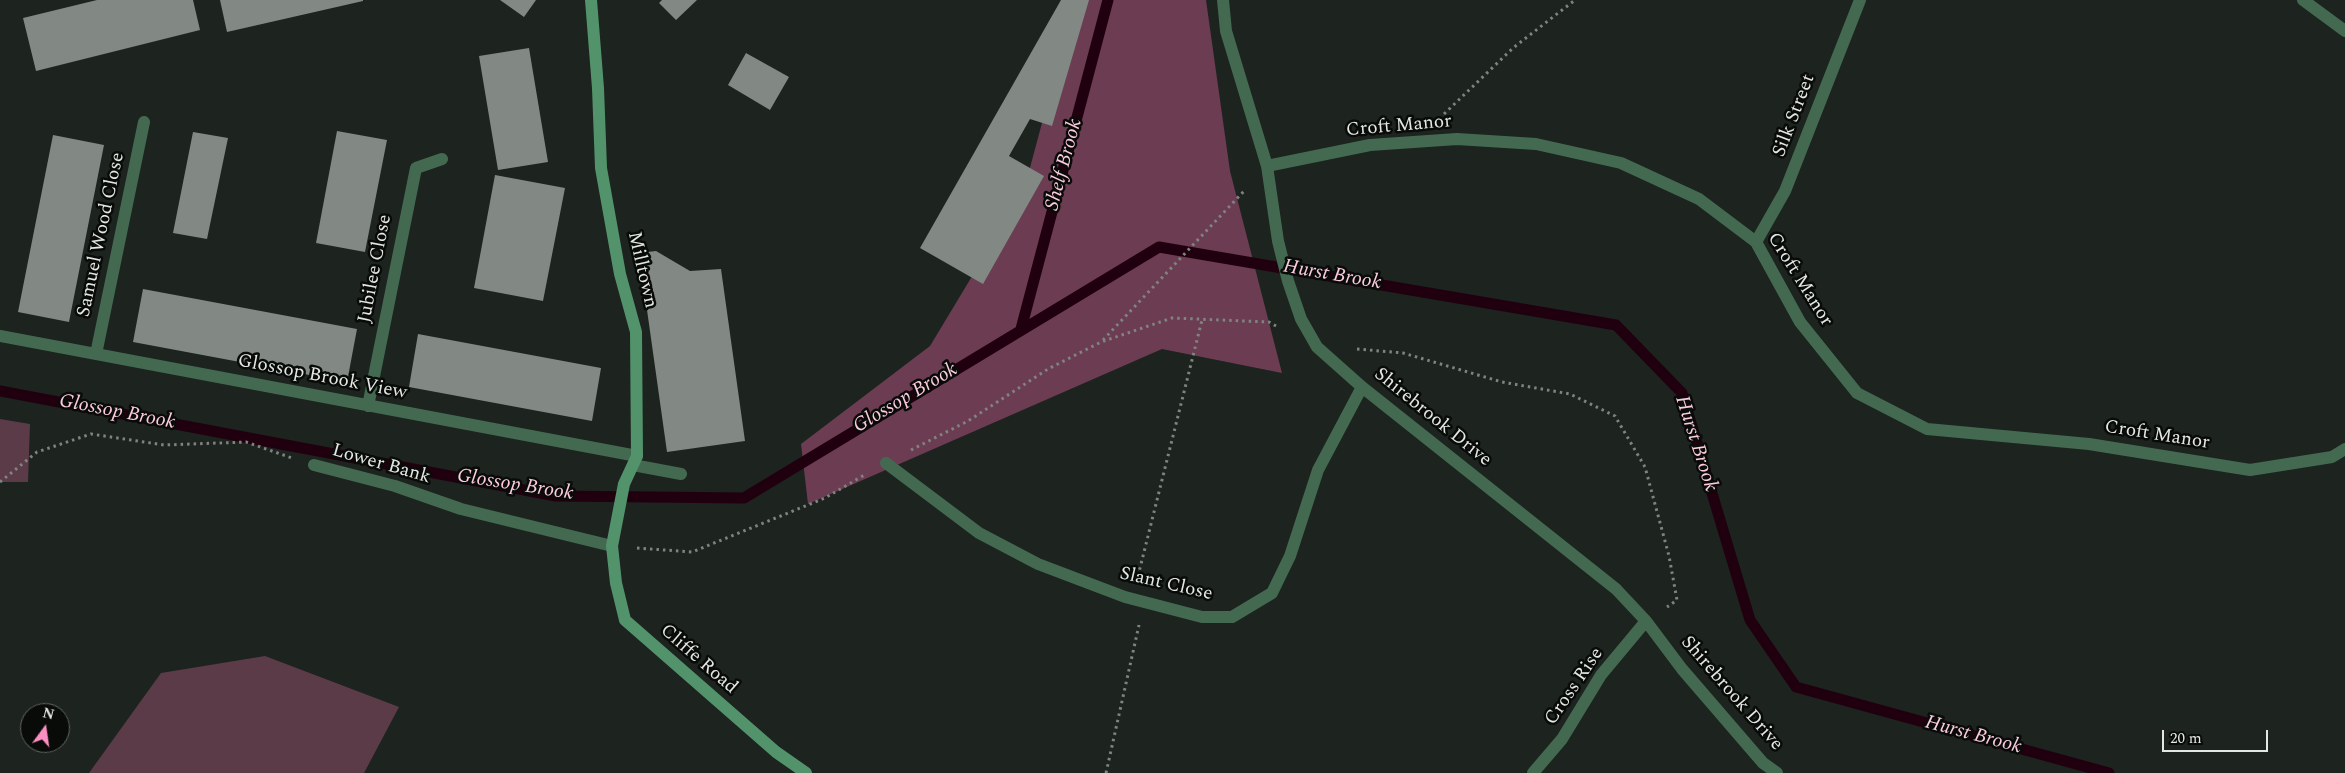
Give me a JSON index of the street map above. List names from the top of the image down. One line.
{"streets":{"street":["Silk Street","Croft Manor","Samuel Wood Close","Jubilee Close","Milltown","Glossop Brook View","Shirebrook Drive","Lower Bank","Slant Close","Cliffe Road","Cross Rise"]},"crossings":[["Silk Street","Croft Manor"],["Croft Manor","Shirebrook Drive"],["Samuel Wood Close","Glossop Brook View"],["Jubilee Close","Glossop Brook View"],["Milltown","Glossop Brook View"],["Milltown","Lower Bank"],["Milltown","Cliffe Road"],["Shirebrook Drive","Slant Close"],["Shirebrook Drive","Cross Rise"],["Lower Bank","Cliffe Road"]],"water":["Shelf Brook","Hurst Brook","Glossop Brook"],"scale_bar":"20 m","north":"top"}
